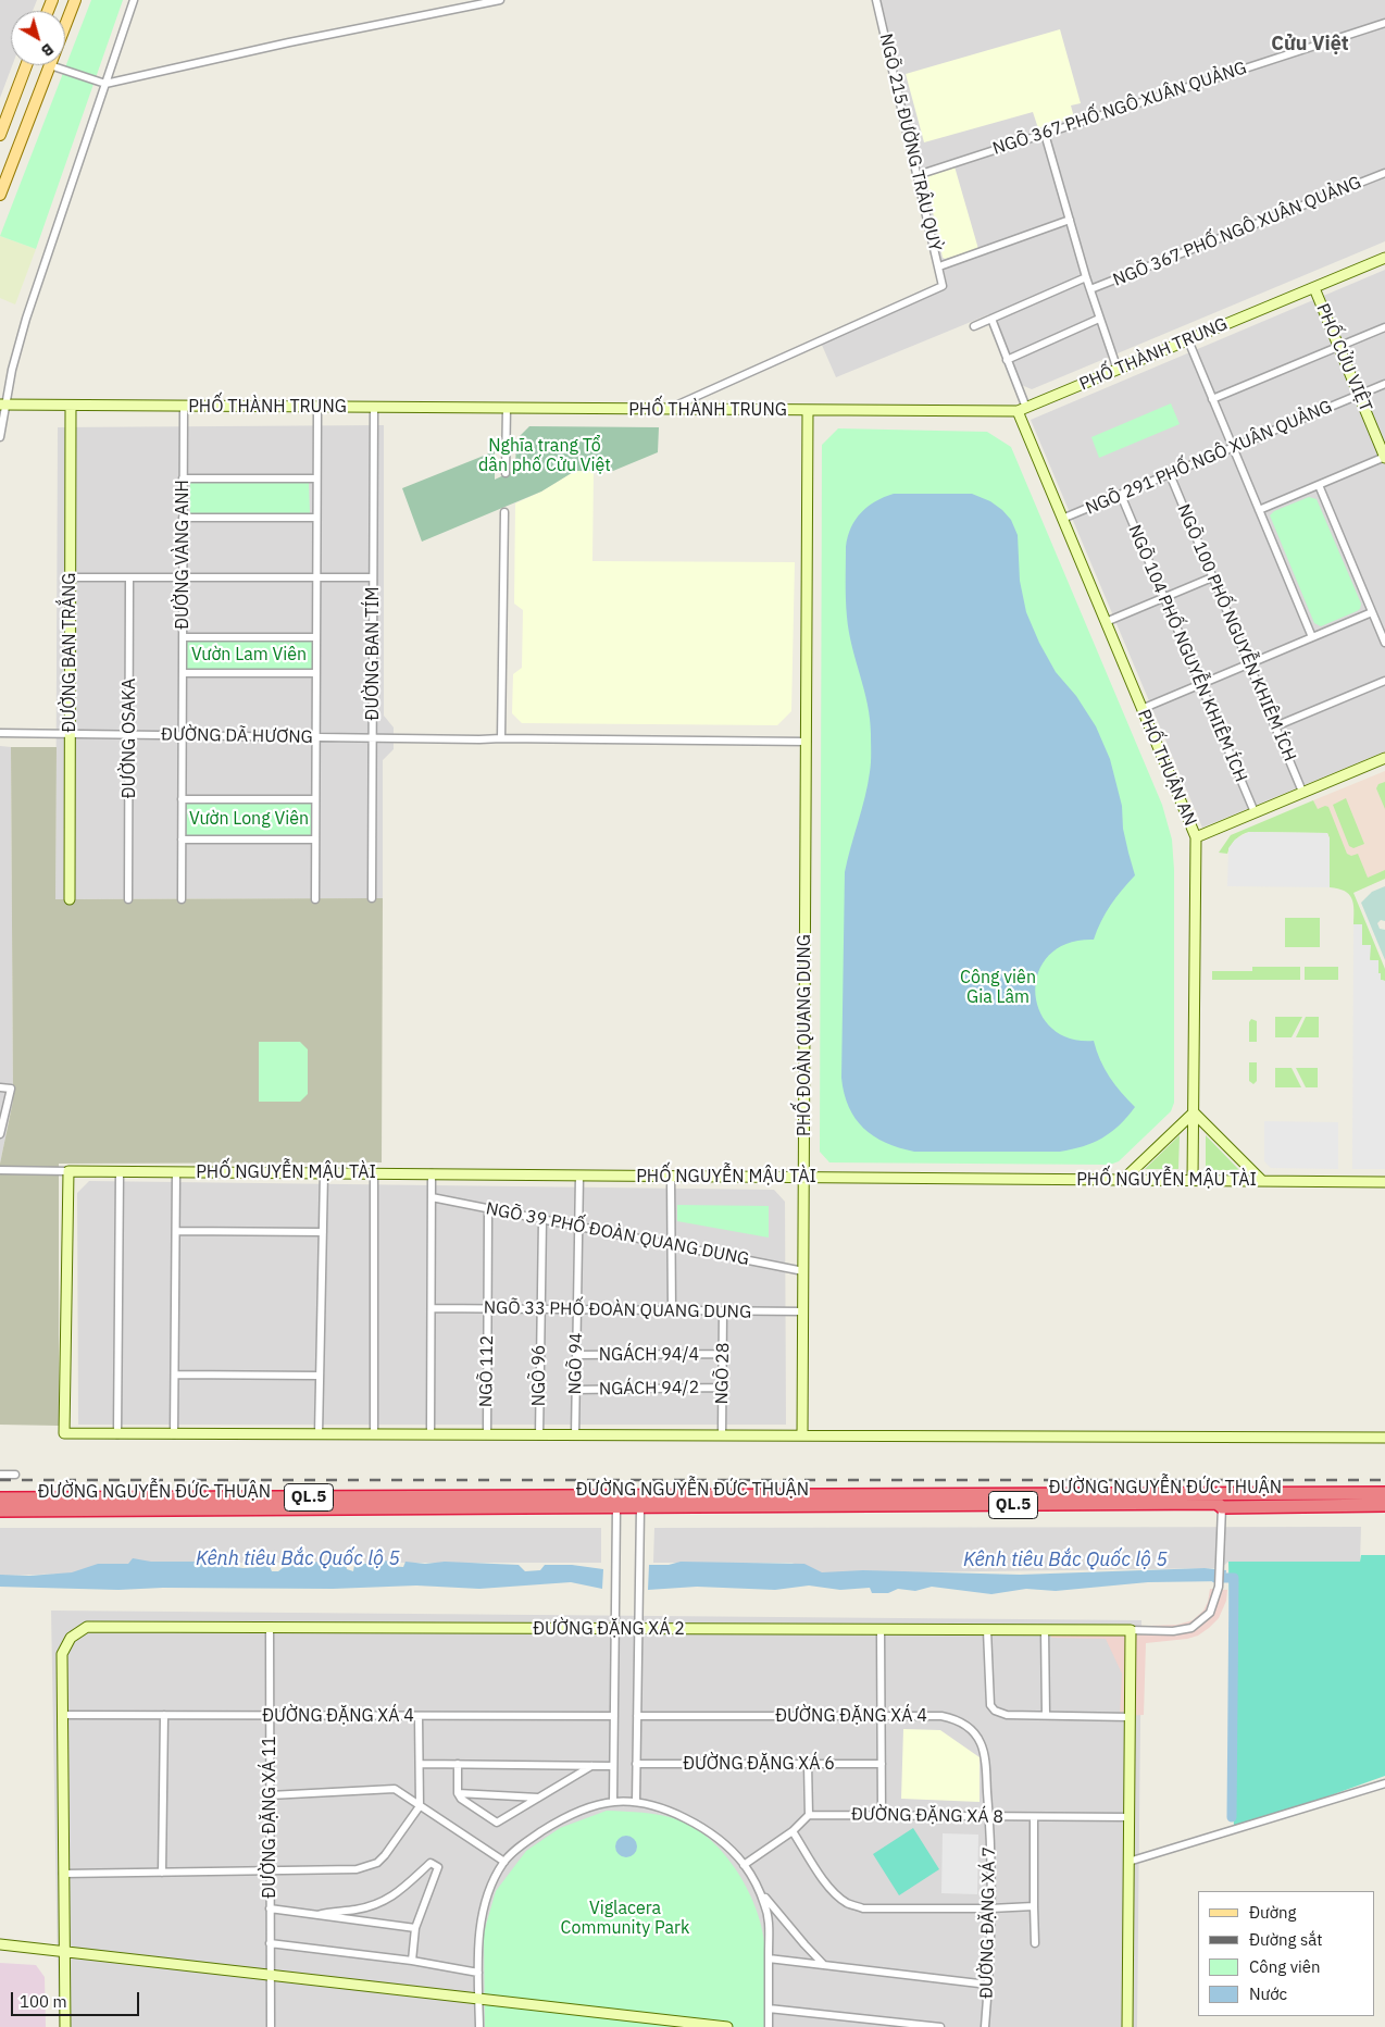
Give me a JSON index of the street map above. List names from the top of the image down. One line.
{"streets":{"highway":["ĐƯỜNG NGUYỄN ĐỨC THUẬN","QL.5"],"street":["NGÕ 367 PHỐ NGÔ XUÂN QUẢNG","NGÕ 215 ĐƯỜNG TRÂU QUỲ","PHỐ THÀNH TRUNG","PHỐ CỬU VIỆT","NGÕ 291 PHỐ NGÔ XUÂN QUẢNG","ĐƯỜNG VÀNG ANH","NGÕ 100 PHỐ NGUYỄN KHIÊM ÍCH","ĐƯỜNG BAN TRẮNG","ĐƯỜNG BAN TÍM","NGÕ 104 PHỐ NGUYỄN KHIÊM ÍCH","ĐƯỜNG DÃ HƯƠNG","ĐƯỜNG OSAKA","PHỐ THUẬN AN","PHỐ ĐOÀN QUANG DUNG","PHỐ NGUYỄN MẬU TÀI","NGÕ 39 PHỐ ĐOÀN QUANG DUNG","NGÕ 33 PHỐ ĐOÀN QUANG DUNG","NGÁCH 94/4","NGÕ 94","NGÕ 112","NGÕ 28","NGÕ 96","NGÁCH 94/2","ĐƯỜNG ĐẶNG XÁ 2","ĐƯỜNG ĐẶNG XÁ 4","ĐƯỜNG ĐẶNG XÁ 6","ĐƯỜNG ĐẶNG XÁ 8","ĐƯỜNG ĐẶNG XÁ 11","ĐƯỜNG ĐẶNG XÁ 7"]},"crossings":[["NGÕ 367 PHỐ NGÔ XUÂN QUẢNG","NGÕ 215 ĐƯỜNG TRÂU QUỲ"],["NGÕ 215 ĐƯỜNG TRÂU QUỲ","PHỐ THÀNH TRUNG"],["PHỐ THÀNH TRUNG","PHỐ CỬU VIỆT"],["PHỐ THÀNH TRUNG","ĐƯỜNG VÀNG ANH"],["PHỐ THÀNH TRUNG","ĐƯỜNG BAN TRẮNG"],["PHỐ THÀNH TRUNG","ĐƯỜNG BAN TÍM"],["PHỐ THÀNH TRUNG","PHỐ THUẬN AN"],["PHỐ THÀNH TRUNG","PHỐ ĐOÀN QUANG DUNG"],["PHỐ CỬU VIỆT","NGÕ 291 PHỐ NGÔ XUÂN QUẢNG"],["NGÕ 291 PHỐ NGÔ XUÂN QUẢNG","NGÕ 100 PHỐ NGUYỄN KHIÊM ÍCH"],["NGÕ 291 PHỐ NGÔ XUÂN QUẢNG","NGÕ 104 PHỐ NGUYỄN KHIÊM ÍCH"],["NGÕ 291 PHỐ NGÔ XUÂN QUẢNG","PHỐ THUẬN AN"],["ĐƯỜNG VÀNG ANH","ĐƯỜNG DÃ HƯƠNG"],["ĐƯỜNG BAN TRẮNG","ĐƯỜNG DÃ HƯƠNG"],["ĐƯỜNG BAN TÍM","ĐƯỜNG DÃ HƯƠNG"],["ĐƯỜNG DÃ HƯƠNG","ĐƯỜNG OSAKA"],["ĐƯỜNG DÃ HƯƠNG","PHỐ ĐOÀN QUANG DUNG"],["PHỐ THUẬN AN","PHỐ NGUYỄN MẬU TÀI"],["PHỐ ĐOÀN QUANG DUNG","PHỐ NGUYỄN MẬU TÀI"],["PHỐ ĐOÀN QUANG DUNG","NGÕ 39 PHỐ ĐOÀN QUANG DUNG"],["PHỐ ĐOÀN QUANG DUNG","NGÕ 33 PHỐ ĐOÀN QUANG DUNG"],["PHỐ NGUYỄN MẬU TÀI","NGÕ 94"],["NGÕ 39 PHỐ ĐOÀN QUANG DUNG","NGÕ 94"],["NGÕ 39 PHỐ ĐOÀN QUANG DUNG","NGÕ 112"],["NGÕ 39 PHỐ ĐOÀN QUANG DUNG","NGÕ 96"],["NGÕ 33 PHỐ ĐOÀN QUANG DUNG","NGÕ 94"],["NGÕ 33 PHỐ ĐOÀN QUANG DUNG","NGÕ 112"],["NGÕ 33 PHỐ ĐOÀN QUANG DUNG","NGÕ 28"],["NGÕ 33 PHỐ ĐOÀN QUANG DUNG","NGÕ 96"],["NGÁCH 94/4","NGÕ 94"],["NGÁCH 94/4","NGÕ 28"],["NGÕ 94","NGÁCH 94/2"],["NGÕ 28","NGÁCH 94/2"],["ĐƯỜNG ĐẶNG XÁ 2","ĐƯỜNG ĐẶNG XÁ 4"],["ĐƯỜNG ĐẶNG XÁ 2","ĐƯỜNG ĐẶNG XÁ 11"],["ĐƯỜNG ĐẶNG XÁ 4","ĐƯỜNG ĐẶNG XÁ 8"],["ĐƯỜNG ĐẶNG XÁ 4","ĐƯỜNG ĐẶNG XÁ 11"],["ĐƯỜNG ĐẶNG XÁ 4","ĐƯỜNG ĐẶNG XÁ 7"],["ĐƯỜNG ĐẶNG XÁ 8","ĐƯỜNG ĐẶNG XÁ 7"]],"districts":["Cửu Việt"],"water":["Kênh tiêu Bắc Quốc lộ 5"],"parks":["Nghĩa trang Tổ dân phố Cửu Việt","Vườn Lam Viên","Vườn Long Viên","Công viên Gia Lâm","Viglacera Community Park"],"legend":["Đường","Đường sắt","Công viên","Nước"],"scale_bar":"100 m","north":"bottom right"}
